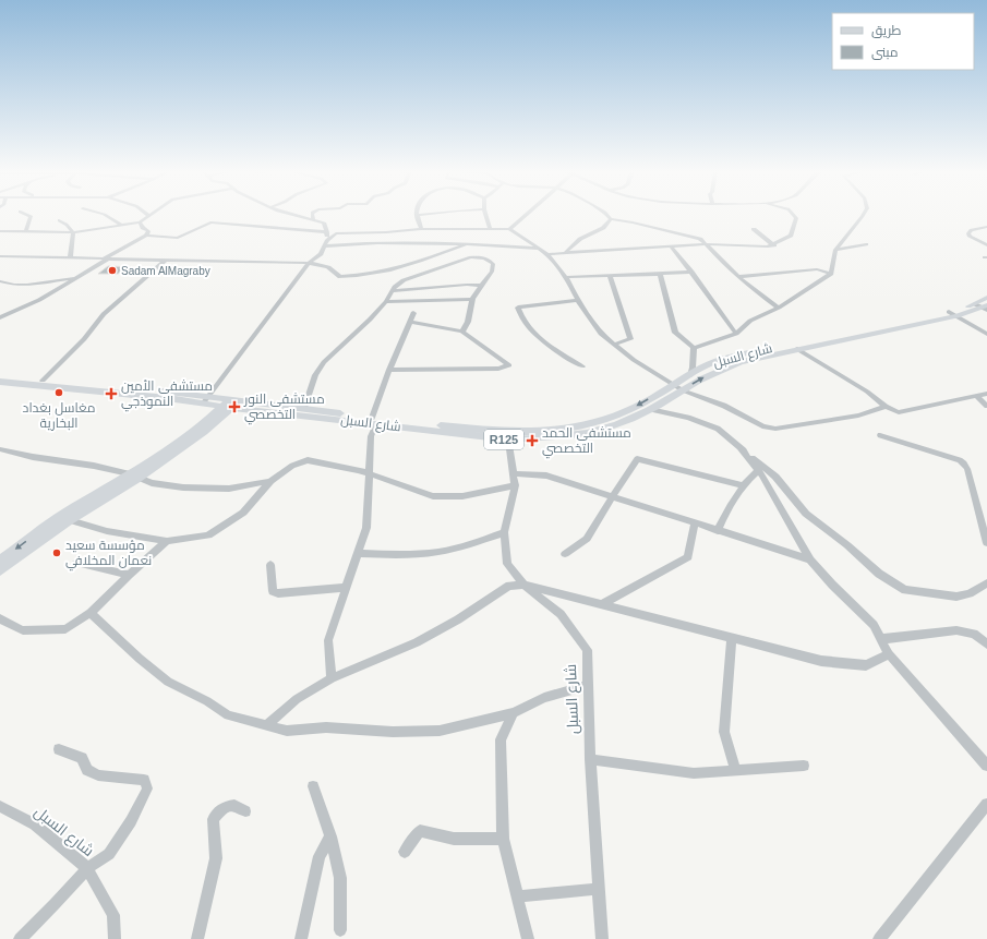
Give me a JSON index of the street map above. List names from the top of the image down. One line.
{"streets":{"main road":["شارع السبل","R125"]},"places":{"other":["Sadam AlMagraby","مغاسل بغداد البخارية","مؤسسة سعيد نعمان المخلافي"],"health":["مستشفى الأمين النموذجي","مستشفى النور التخصصي","مستشفى الحمد التخصصي"]},"legend":["طريق","مبنى"]}
